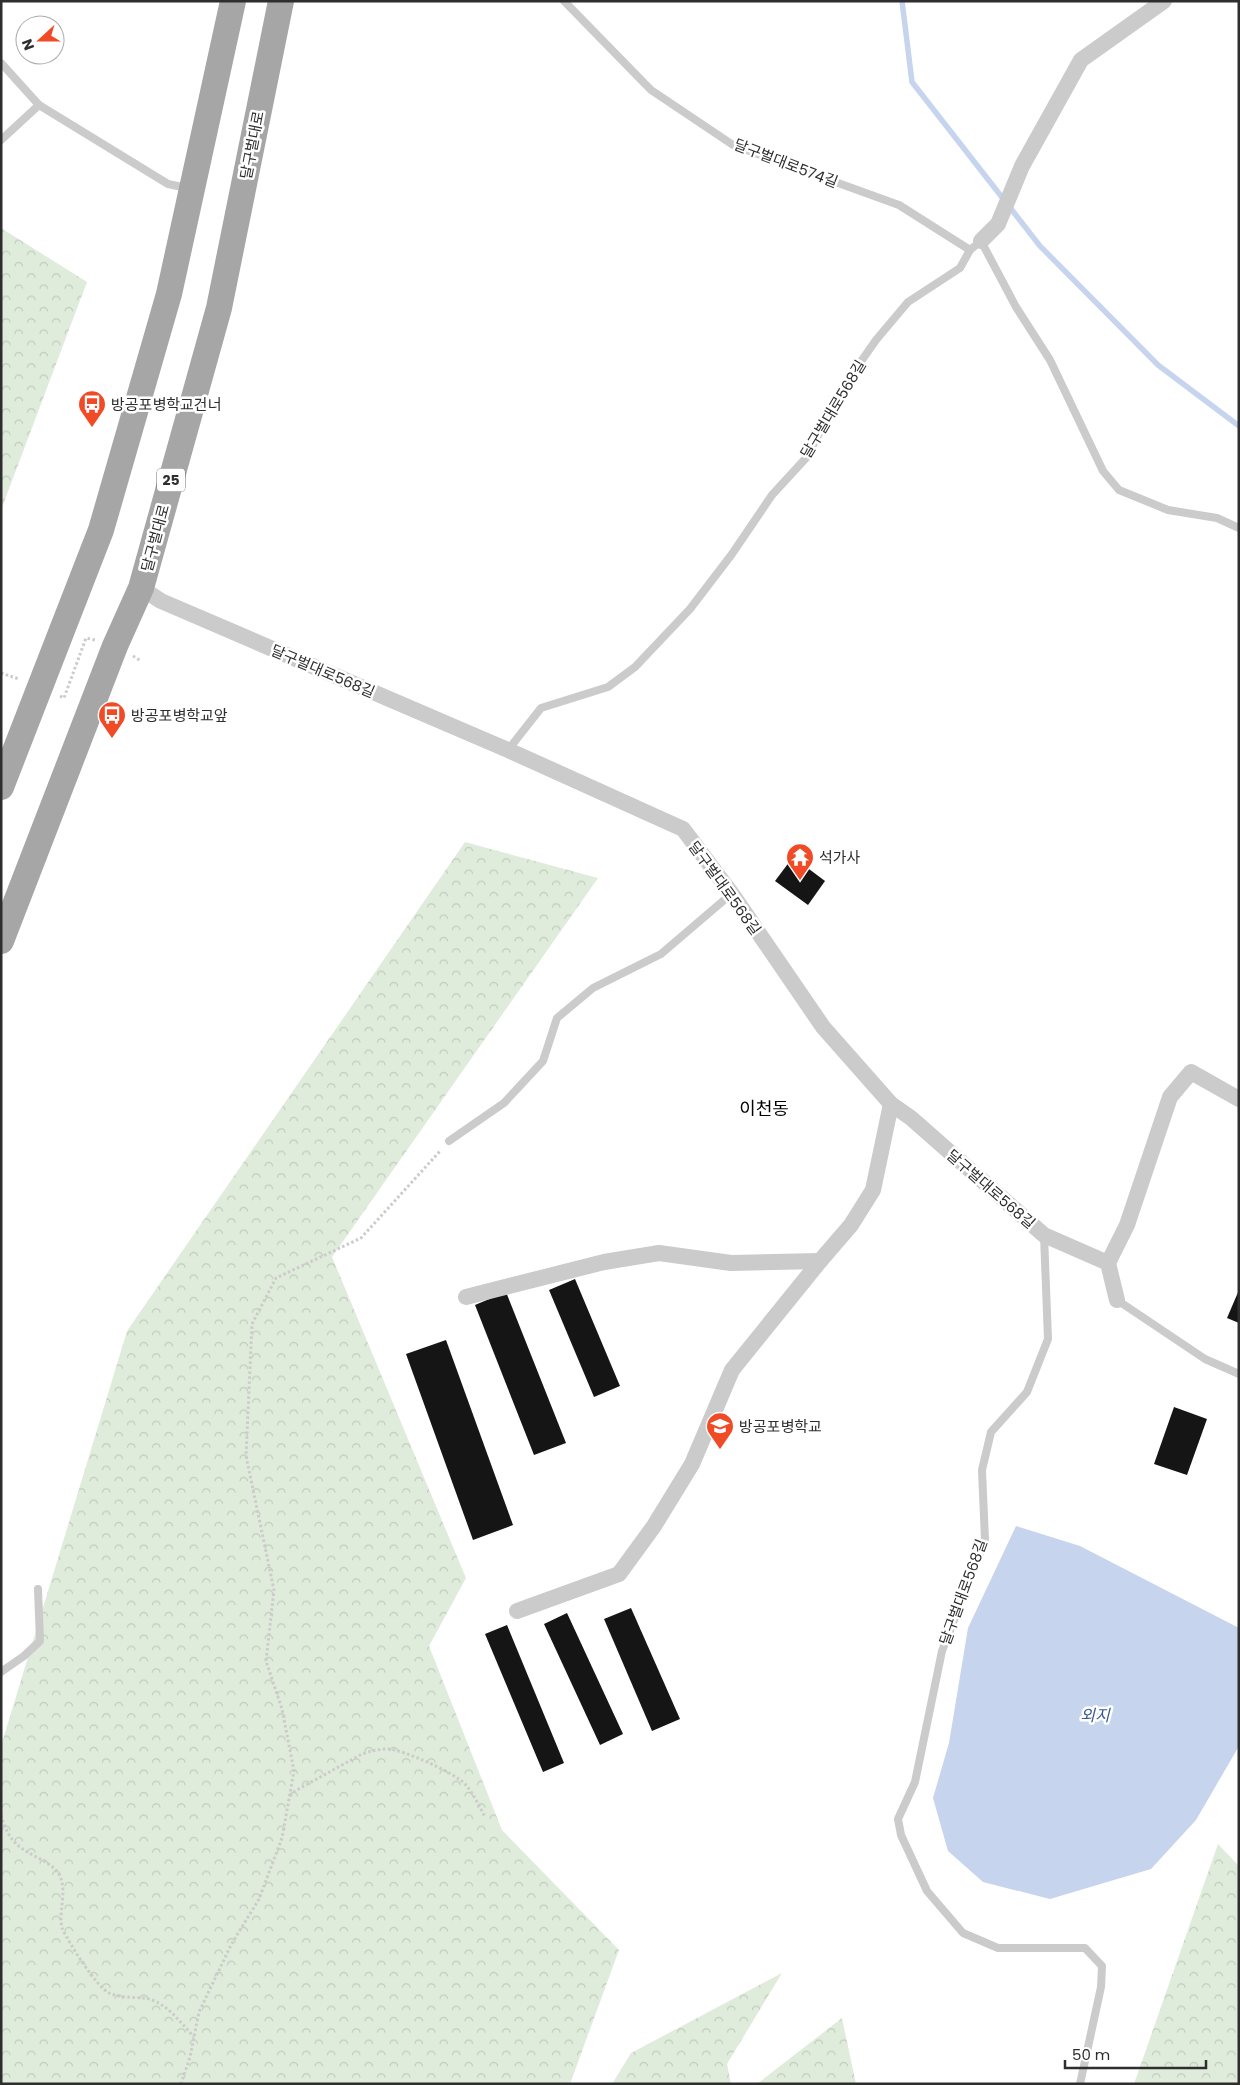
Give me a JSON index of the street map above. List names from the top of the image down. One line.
{"streets":{"main road":["달구벌대로","25"],"street":["달구벌대로568길"],"lane":["달구벌대로574길"]},"crossings":[["달구벌대로","달구벌대로568길"],["달구벌대로574길","달구벌대로568길"]],"districts":["이천동"],"water":["외지"],"places":{"bus stop":["방공포병학교건너","방공포병학교앞"],"temple":["석가사"],"school or university":["방공포병학교"]},"scale_bar":"50 m","north":"left"}
